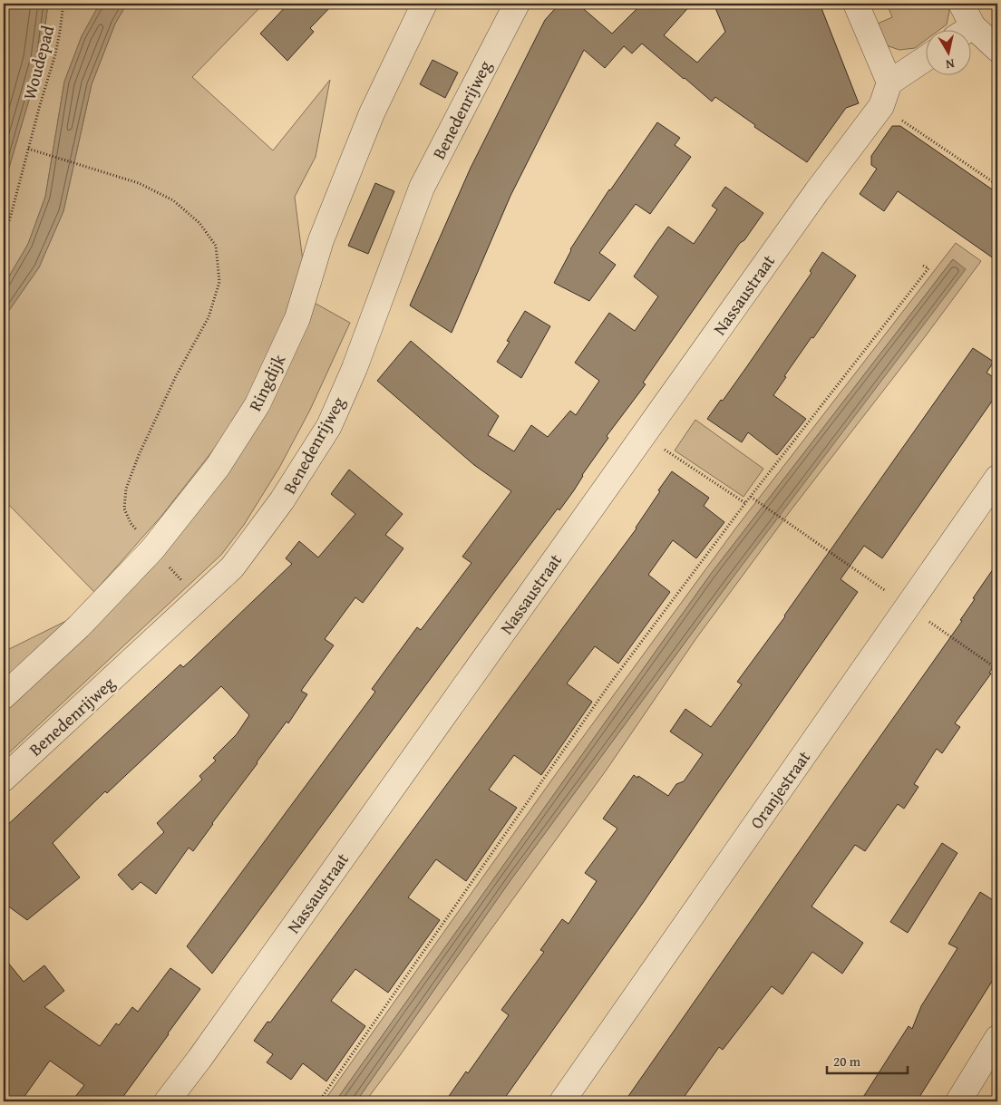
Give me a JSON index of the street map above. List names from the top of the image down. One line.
{"streets":{"street":["Benedenrijweg","Nassaustraat","Ringdijk","Oranjestraat"],"path":["Woudepad"]},"scale_bar":"20 m","north":"bottom"}
